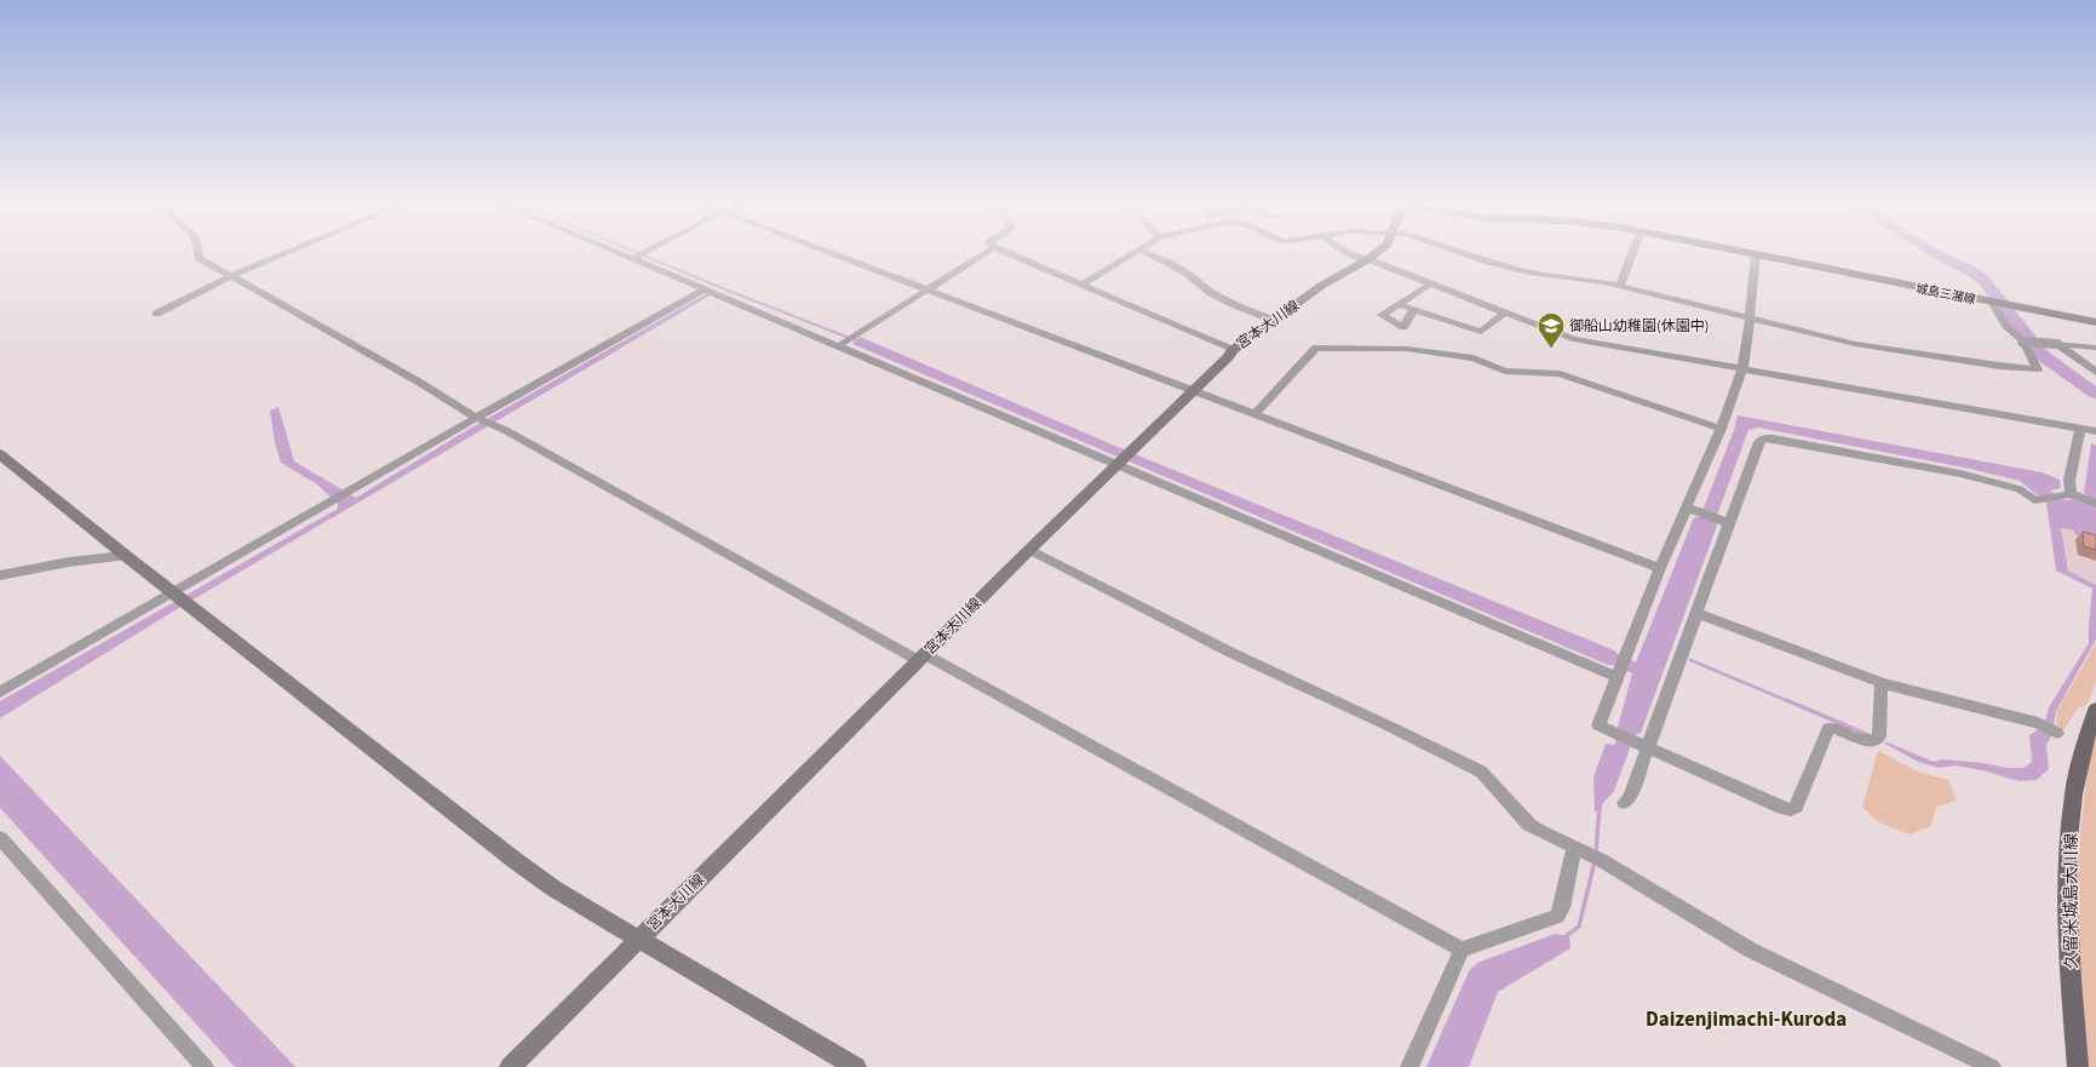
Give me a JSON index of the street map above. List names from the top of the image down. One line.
{"streets":{"main road":["城島三潴線","宮本大川線","久留米城島大川線"]},"districts":["Daizenjimachi-Kuroda"],"places":{"school or university":["御船山幼稚園(休園中)"]}}
